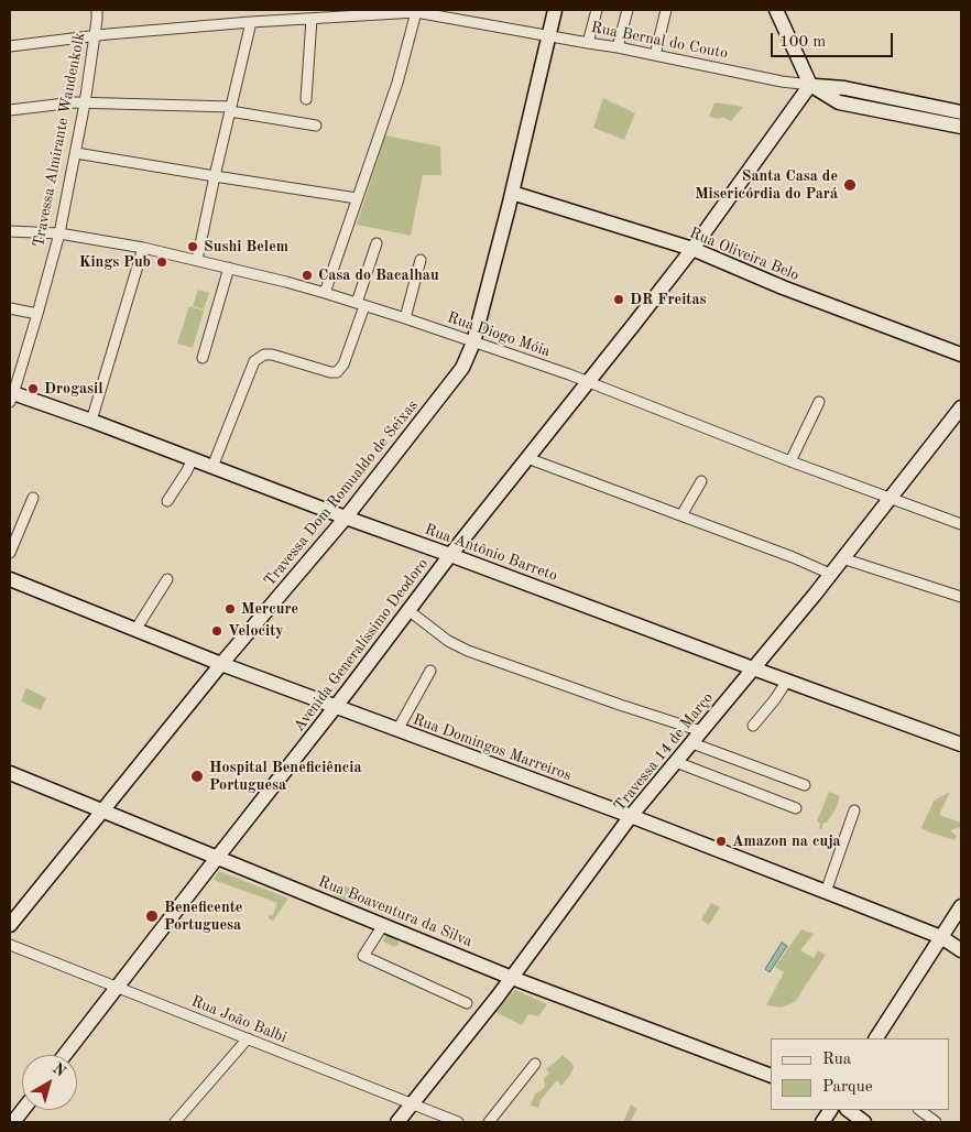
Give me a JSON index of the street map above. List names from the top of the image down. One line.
{"streets":{"street":["Rua Bernal do Couto","Travessa Almirante Wandenkolk","Rua Oliveira Belo","Rua Diogo Móia","Travessa Dom Romualdo de Seixas","Rua Antônio Barreto","Avenida Generalíssimo Deodoro","Rua Domingos Marreiros","Travessa 14 de Março","Rua Boaventura da Silva","Rua João Balbi"]},"crossings":[["Rua Bernal do Couto","Travessa Almirante Wandenkolk"],["Rua Bernal do Couto","Travessa Dom Romualdo de Seixas"],["Rua Bernal do Couto","Avenida Generalíssimo Deodoro"],["Travessa Almirante Wandenkolk","Rua Diogo Móia"],["Travessa Almirante Wandenkolk","Rua Antônio Barreto"],["Rua Oliveira Belo","Travessa Dom Romualdo de Seixas"],["Rua Oliveira Belo","Avenida Generalíssimo Deodoro"],["Rua Diogo Móia","Travessa Dom Romualdo de Seixas"],["Rua Diogo Móia","Avenida Generalíssimo Deodoro"],["Rua Diogo Móia","Travessa 14 de Março"],["Travessa Dom Romualdo de Seixas","Rua Antônio Barreto"],["Travessa Dom Romualdo de Seixas","Rua Domingos Marreiros"],["Travessa Dom Romualdo de Seixas","Rua Boaventura da Silva"],["Rua Antônio Barreto","Avenida Generalíssimo Deodoro"],["Rua Antônio Barreto","Travessa 14 de Março"],["Avenida Generalíssimo Deodoro","Rua Domingos Marreiros"],["Avenida Generalíssimo Deodoro","Rua Boaventura da Silva"],["Avenida Generalíssimo Deodoro","Rua João Balbi"],["Rua Domingos Marreiros","Travessa 14 de Março"],["Travessa 14 de Março","Rua Boaventura da Silva"],["Travessa 14 de Março","Rua João Balbi"]],"places":["Santa Casa de Misericórdia do Pará","Sushi Belem","Kings Pub","Casa do Bacalhau","DR Freitas","Drogasil","Mercure","Velocity","Hospital Beneficiência Portuguesa","Amazon na cuja","Beneficente Portuguesa"],"legend":["Rua","Parque"],"scale_bar":"100 m","north":"top right"}
